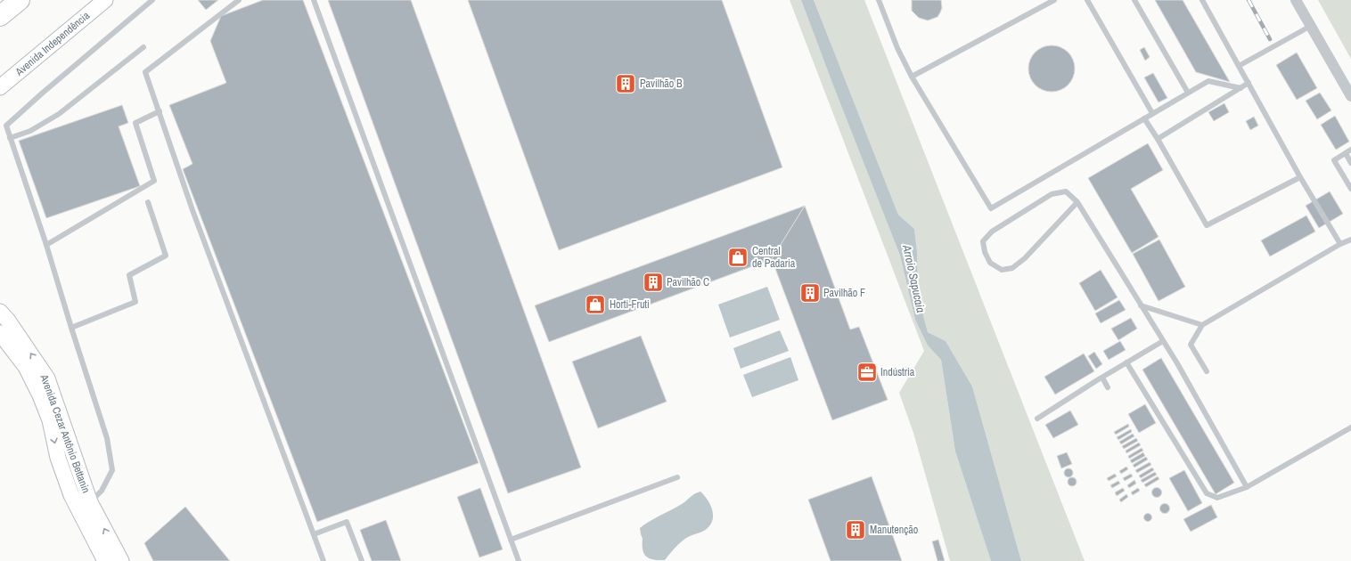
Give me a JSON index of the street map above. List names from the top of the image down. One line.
{"streets":{"main road":["Avenida Independência","Avenida Cezar Antônio Bettanin"]},"water":["Arroio Sapucaia"],"places":{"building":["Pavilhão B","Pavilhão C","Pavilhão F","Manutenção"],"shop":["Central de Padaria","Horti-Fruti"],"office":["Indústria"]}}
